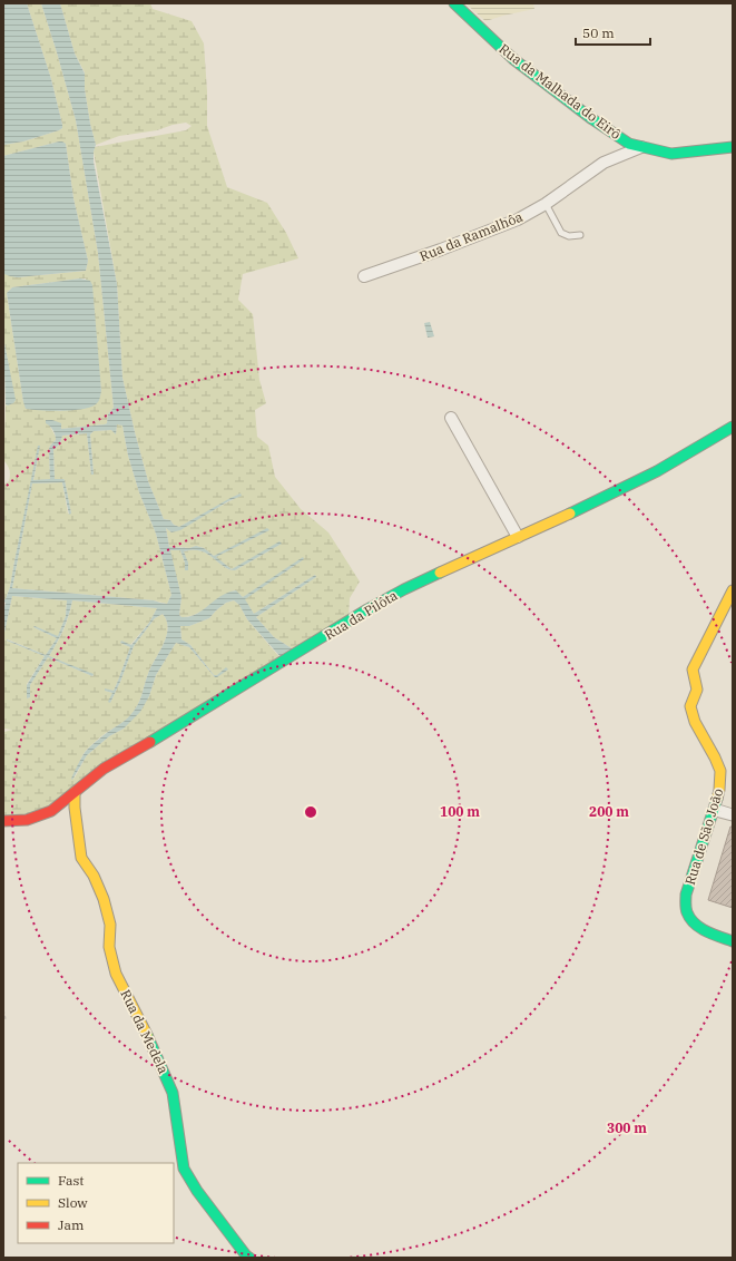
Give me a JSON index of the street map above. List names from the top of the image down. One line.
{"streets":{"street":["Rua da Malhada do Eirô","Rua da Ramalhôa","Rua da Pilôta","Rua de São João","Rua da Medela"]},"crossings":[["Rua da Malhada do Eirô","Rua da Ramalhôa"],["Rua da Pilôta","Rua da Medela"]],"legend":["Fast","Slow","Jam"],"scale_bar":"50 m","rings":["100 m","200 m","300 m"]}
